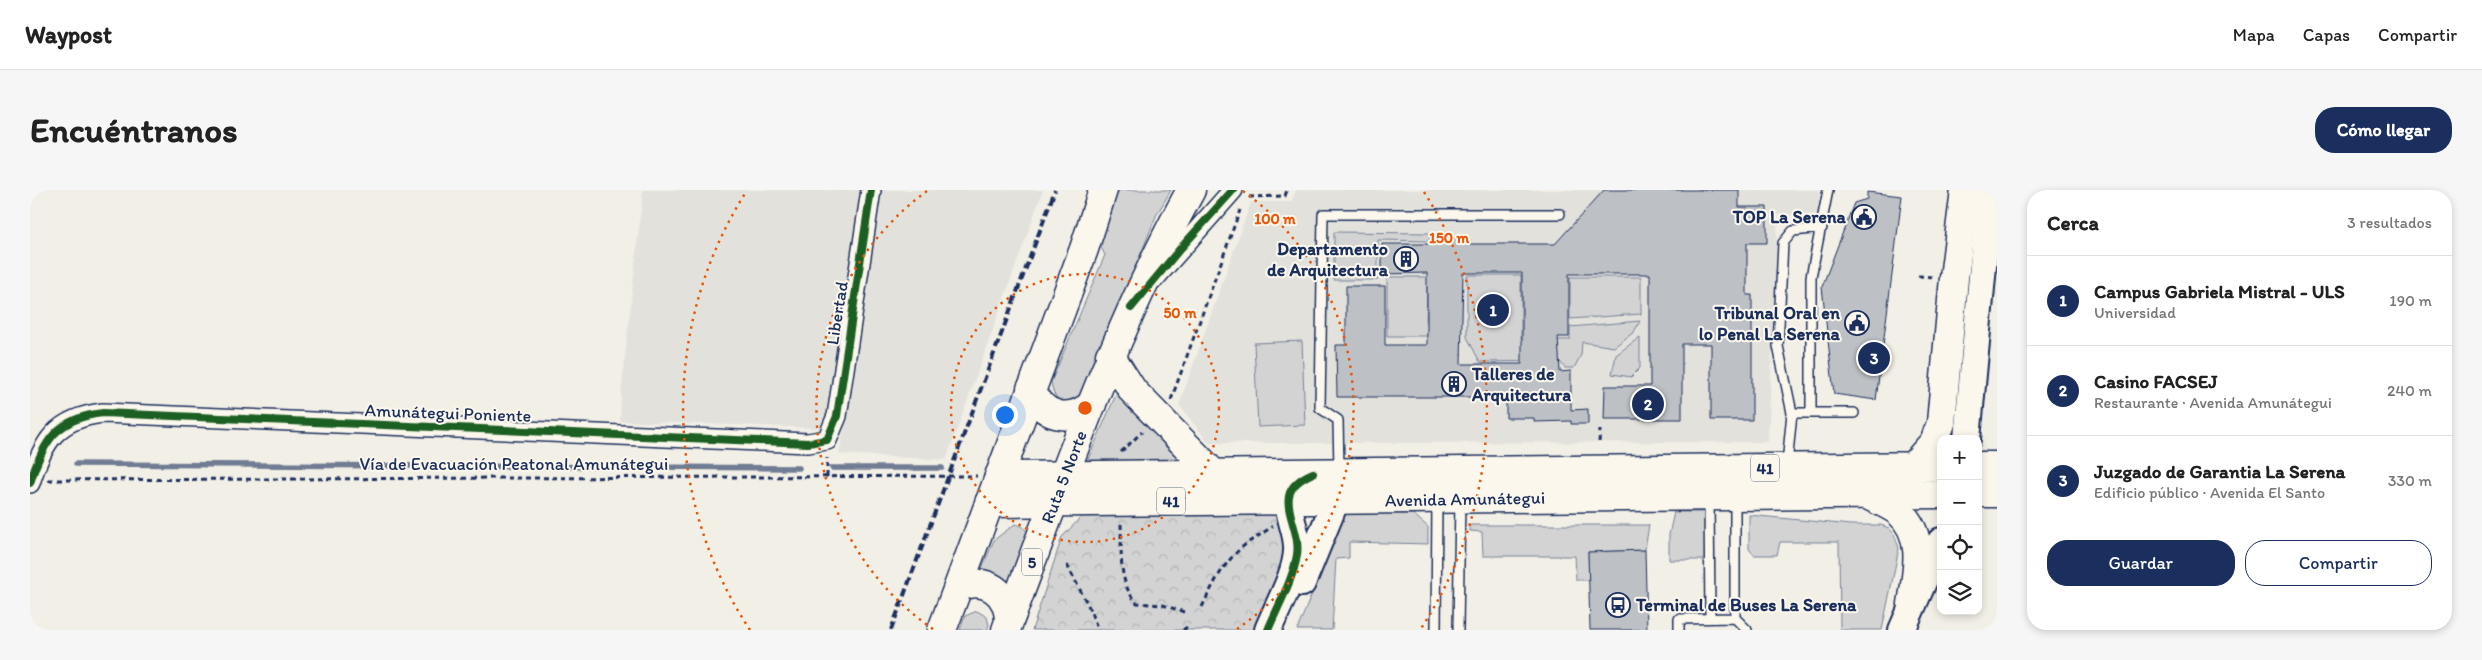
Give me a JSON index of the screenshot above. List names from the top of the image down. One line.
{"streets":{"main road":["41","Ruta 5 Norte","Avenida Amunátegui","5"],"street":["Libertad","Amunátegui Poniente"],"path":["Vía de Evacuación Peatonal Amunátegui"]},"crossings":[["Libertad","Amunátegui Poniente"],["Amunátegui Poniente","Vía de Evacuación Peatonal Amunátegui"],["Vía de Evacuación Peatonal Amunátegui","Avenida Amunátegui"],["Ruta 5 Norte","Avenida Amunátegui"]],"places":{"public building":["TOP La Serena","Tribunal Oral en lo Penal La Serena"],"building":["Departamento de Arquitectura","Talleres de Arquitectura"],"bus stop":["Terminal de Buses La Serena"]},"page":{"header":"Waypost","nav":["Mapa","Capas","Compartir"],"buttons":["Cómo llegar",["Guardar","Compartir"]],"title":"Encuéntranos","heading":["Cerca","3 resultados"],"list":[{"mark":"1","name":"Campus Gabriela Mistral - ULS","note":"Universidad","value":"190 m"},{"mark":"2","name":"Casino FACSEJ","note":"Restaurante · Avenida Amunátegui","value":"240 m"},{"mark":"3","name":"Juzgado de Garantia La Serena","note":"Edificio público · Avenida El Santo","value":"330 m"}],"pins":["1","3","2"],"map_buttons":["+","−"]},"rings":["100 m","150 m","50 m"]}
